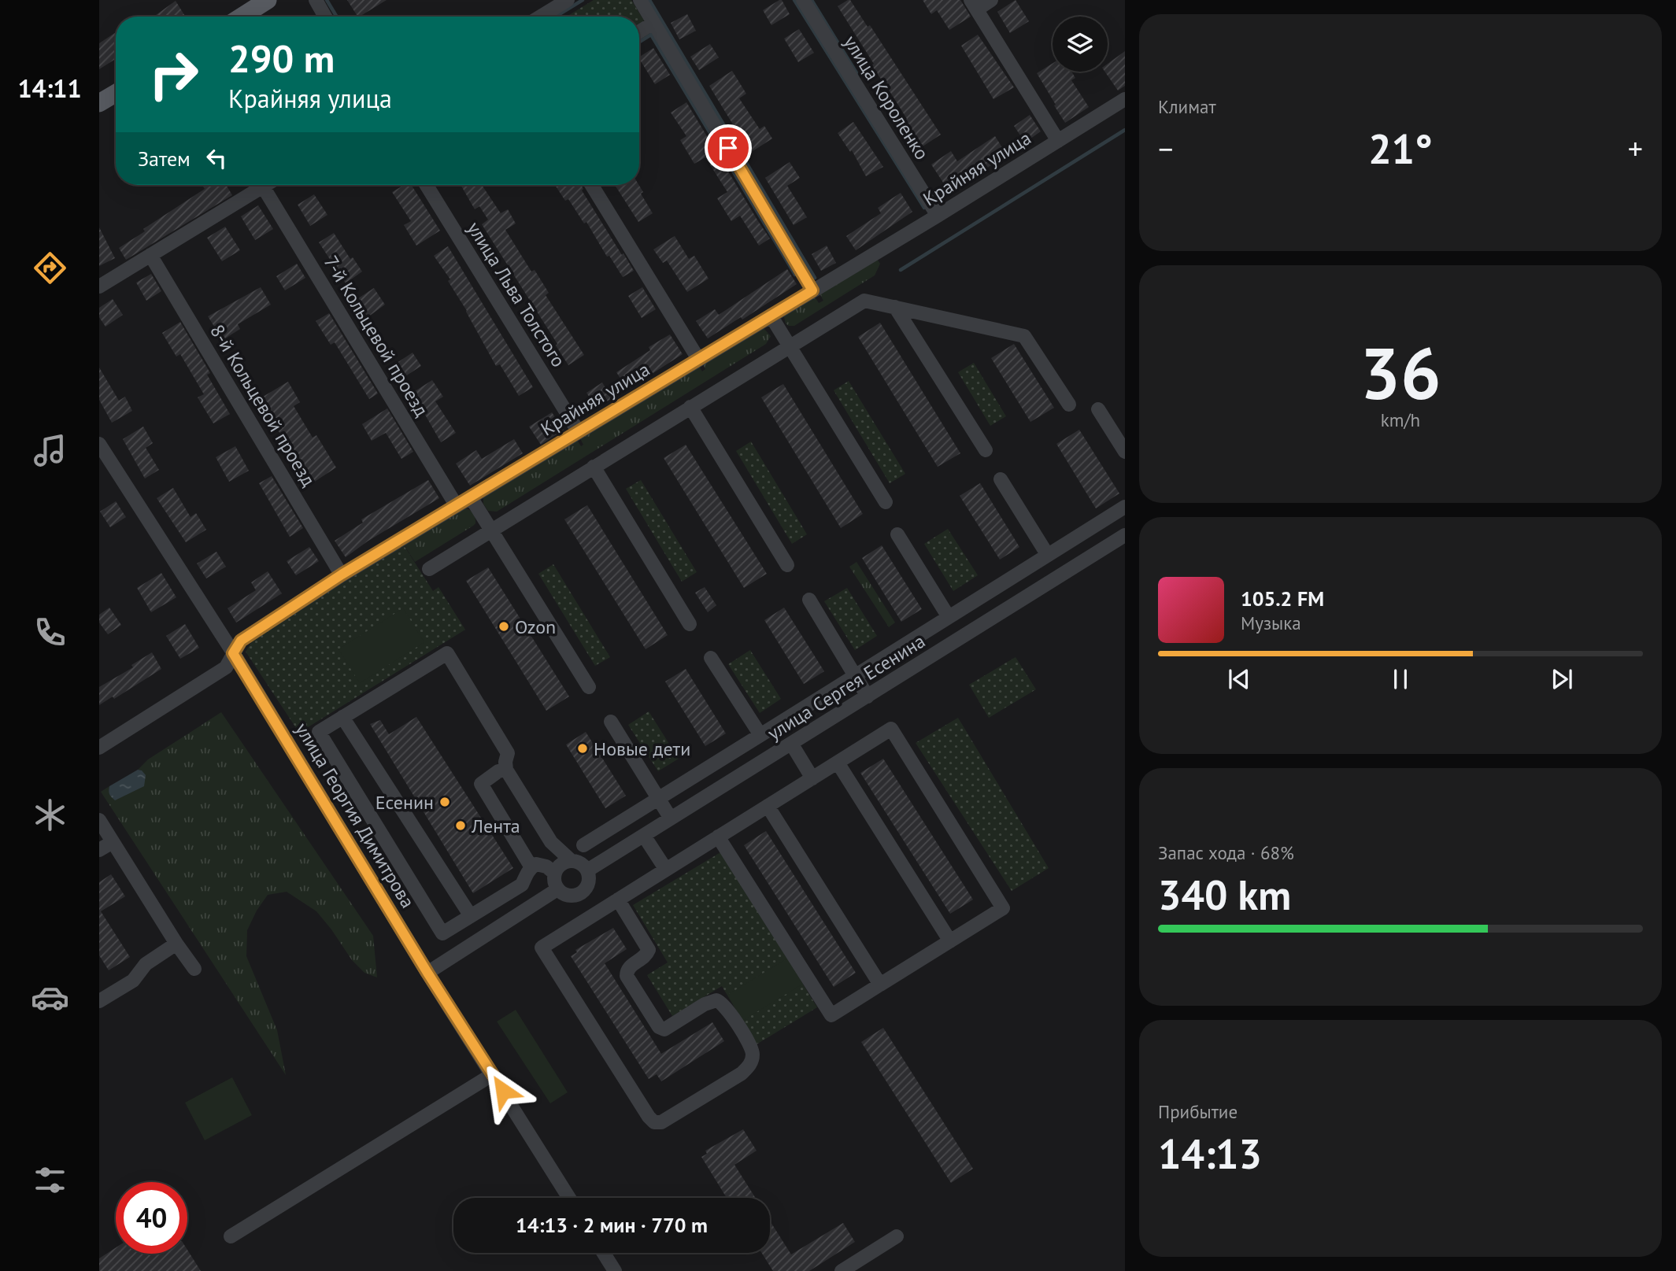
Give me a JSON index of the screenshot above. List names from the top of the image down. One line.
{"streets":{"street":["улица Короленко","Крайняя улица","улица Льва Толстого","7-й Кольцевой проезд","8-й Кольцевой проезд","улица Сергея Есенина","улица Георгия Димитрова"]},"crossings":[["улица Короленко","Крайняя улица"],["Крайняя улица","улица Льва Толстого"],["Крайняя улица","7-й Кольцевой проезд"],["Крайняя улица","8-й Кольцевой проезд"],["Крайняя улица","улица Георгия Димитрова"]],"places":["Ozon","Новые дети","Есенин","Лента"],"page":{"tabs":"14:11","tile":["Климат",["36","km/h"],["Запас хода · 68%","340 km"],["Прибытие","14:13"]],"turn":["290 m","Крайняя улица"],"heat":["−","21°","+"],"then":"Затем","song":["105.2 FM","Музыка"],"limit":"40","trip":"14:13 · 2 мин · 770 m"}}
